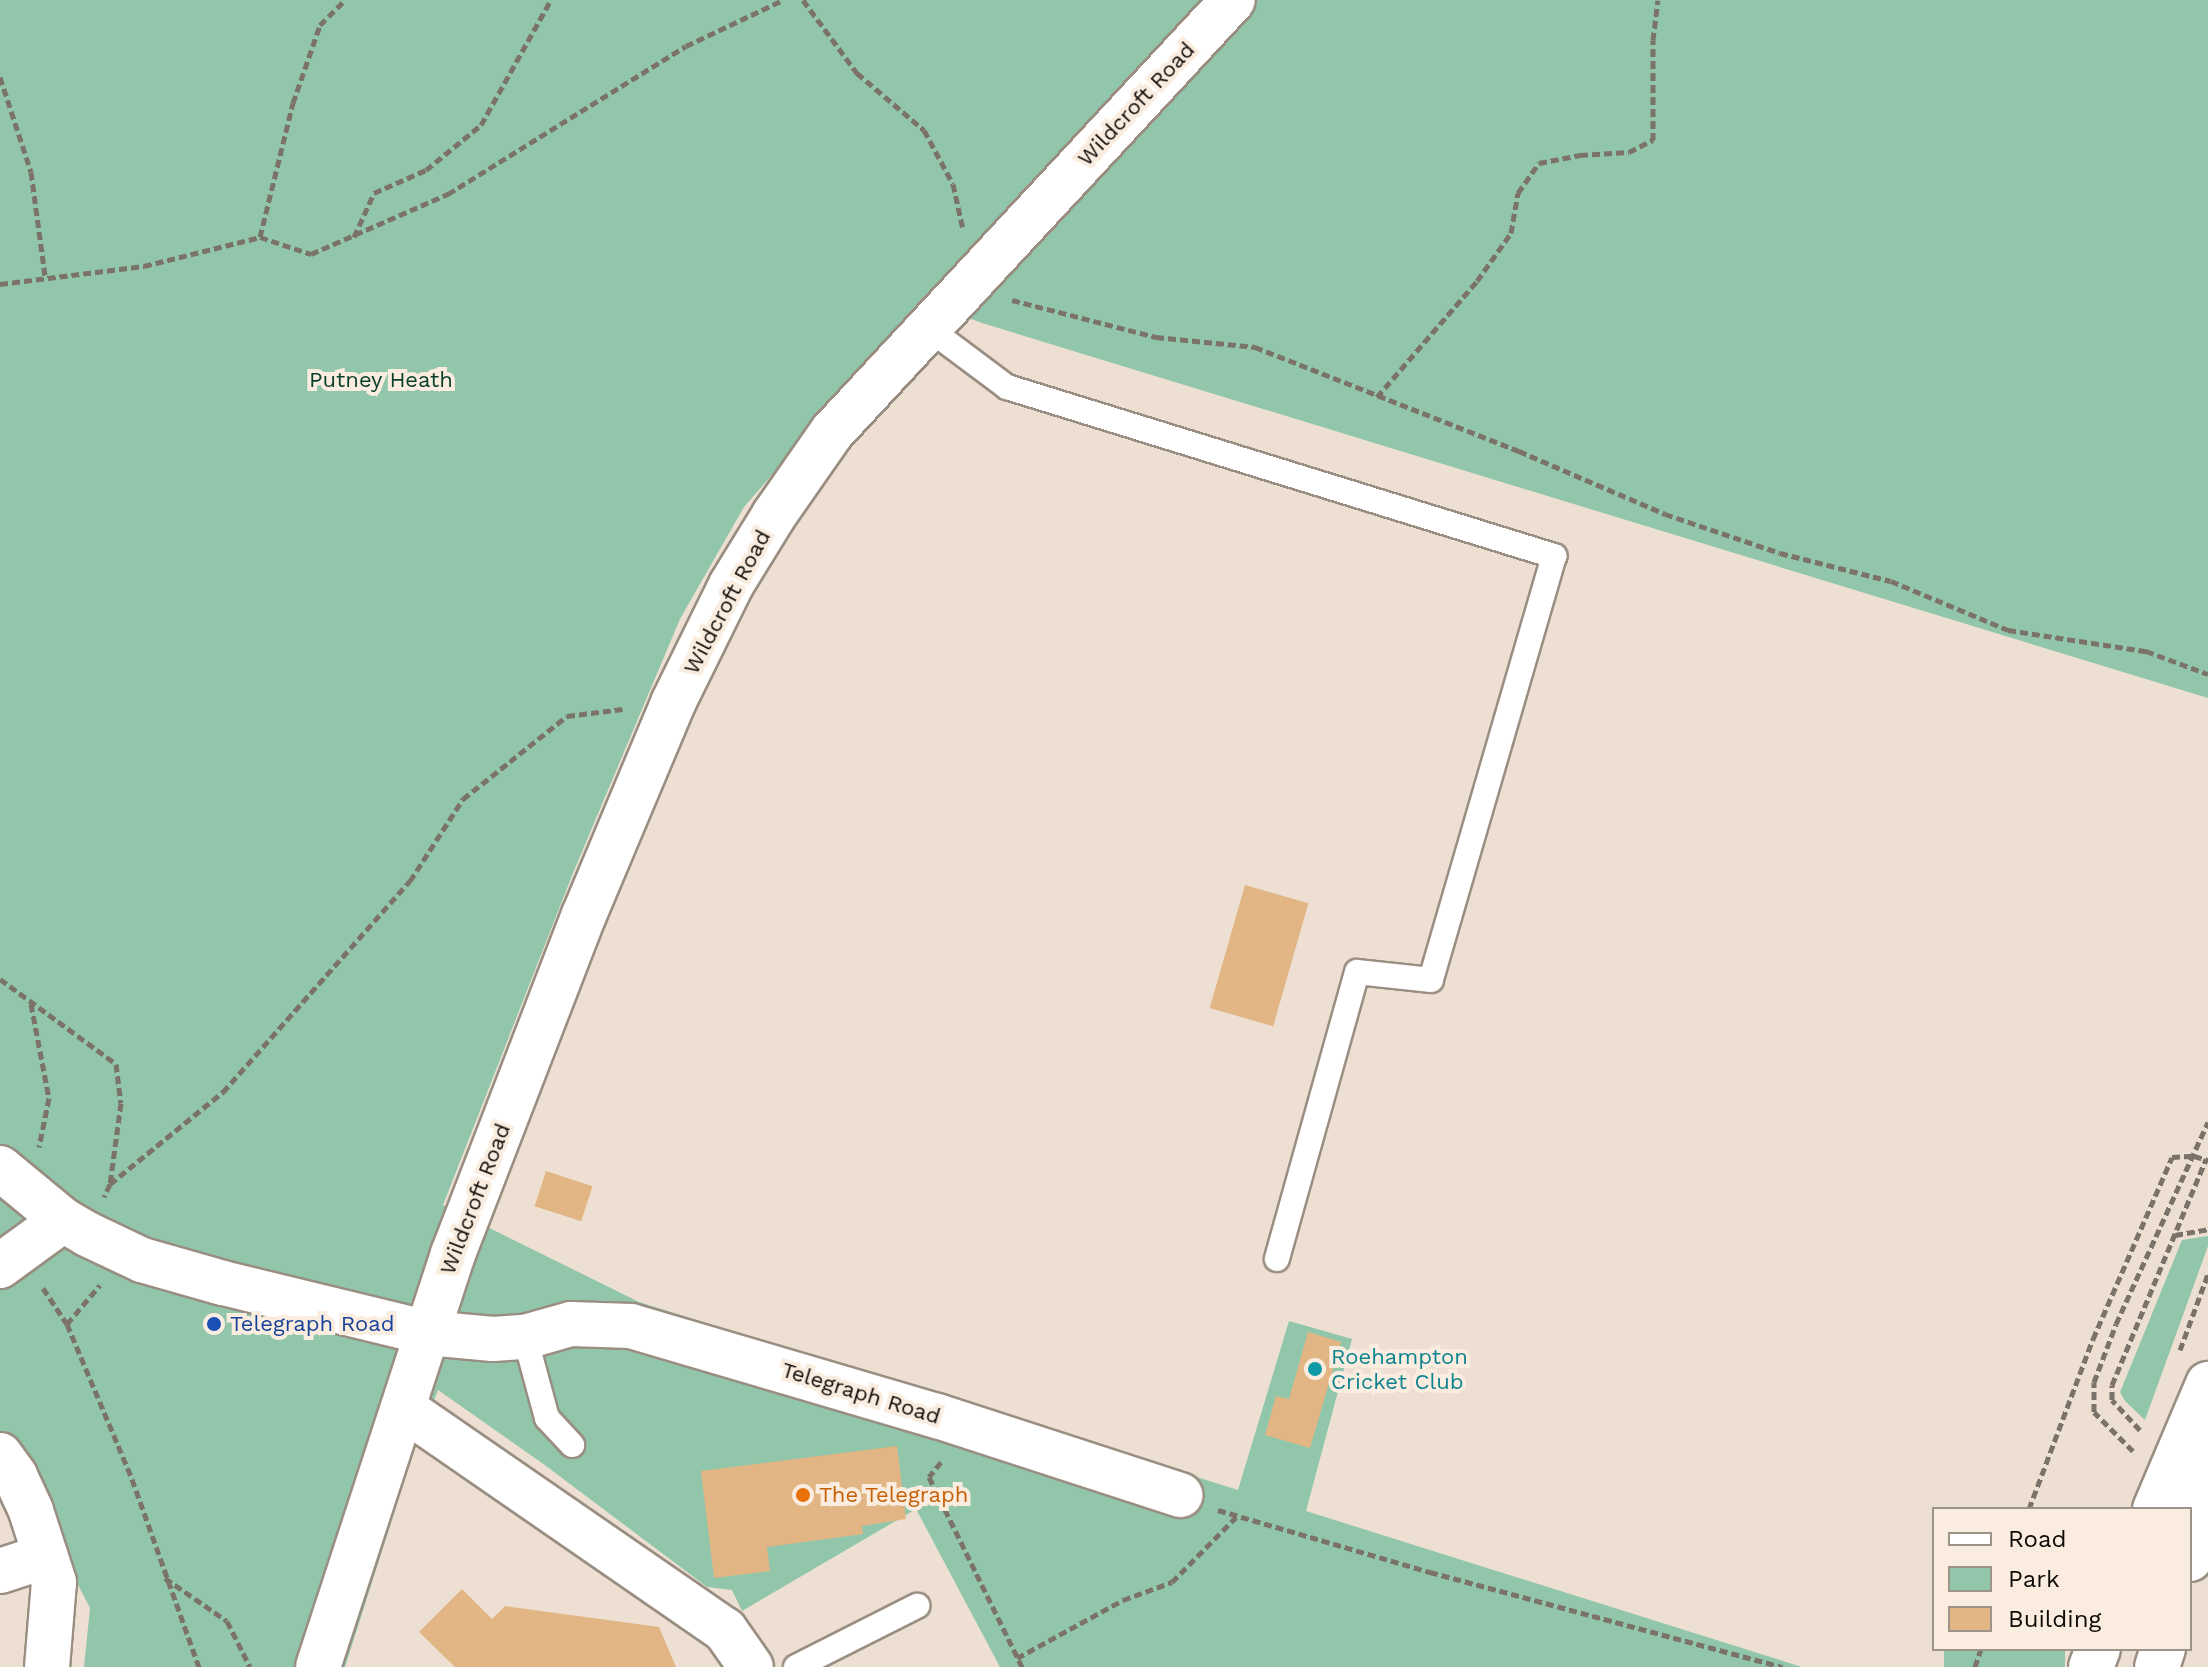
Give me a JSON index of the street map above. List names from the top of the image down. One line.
{"streets":{"main road":["Wildcroft Road","Telegraph Road"]},"crossings":[["Wildcroft Road","Telegraph Road"]],"parks":["Putney Heath"],"places":["Telegraph Road","Roehampton Cricket Club","The Telegraph"],"legend":["Road","Park","Building"]}
